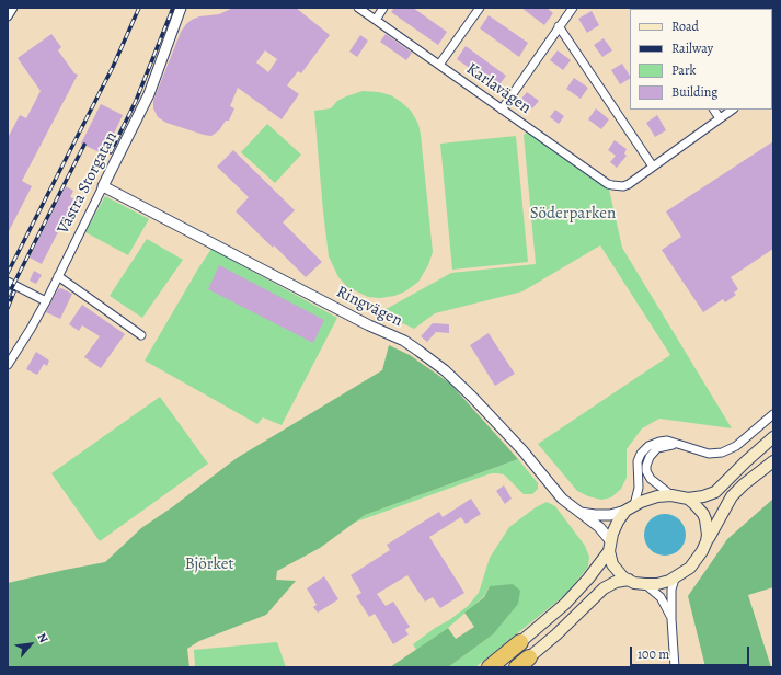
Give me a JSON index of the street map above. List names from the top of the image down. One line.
{"streets":{"street":["Karlavägen","Västra Storgatan","Ringvägen"]},"crossings":[["Västra Storgatan","Ringvägen"]],"parks":["Söderparken","Björket"],"legend":["Road","Railway","Park","Building"],"scale_bar":"100 m","north":"top right"}
